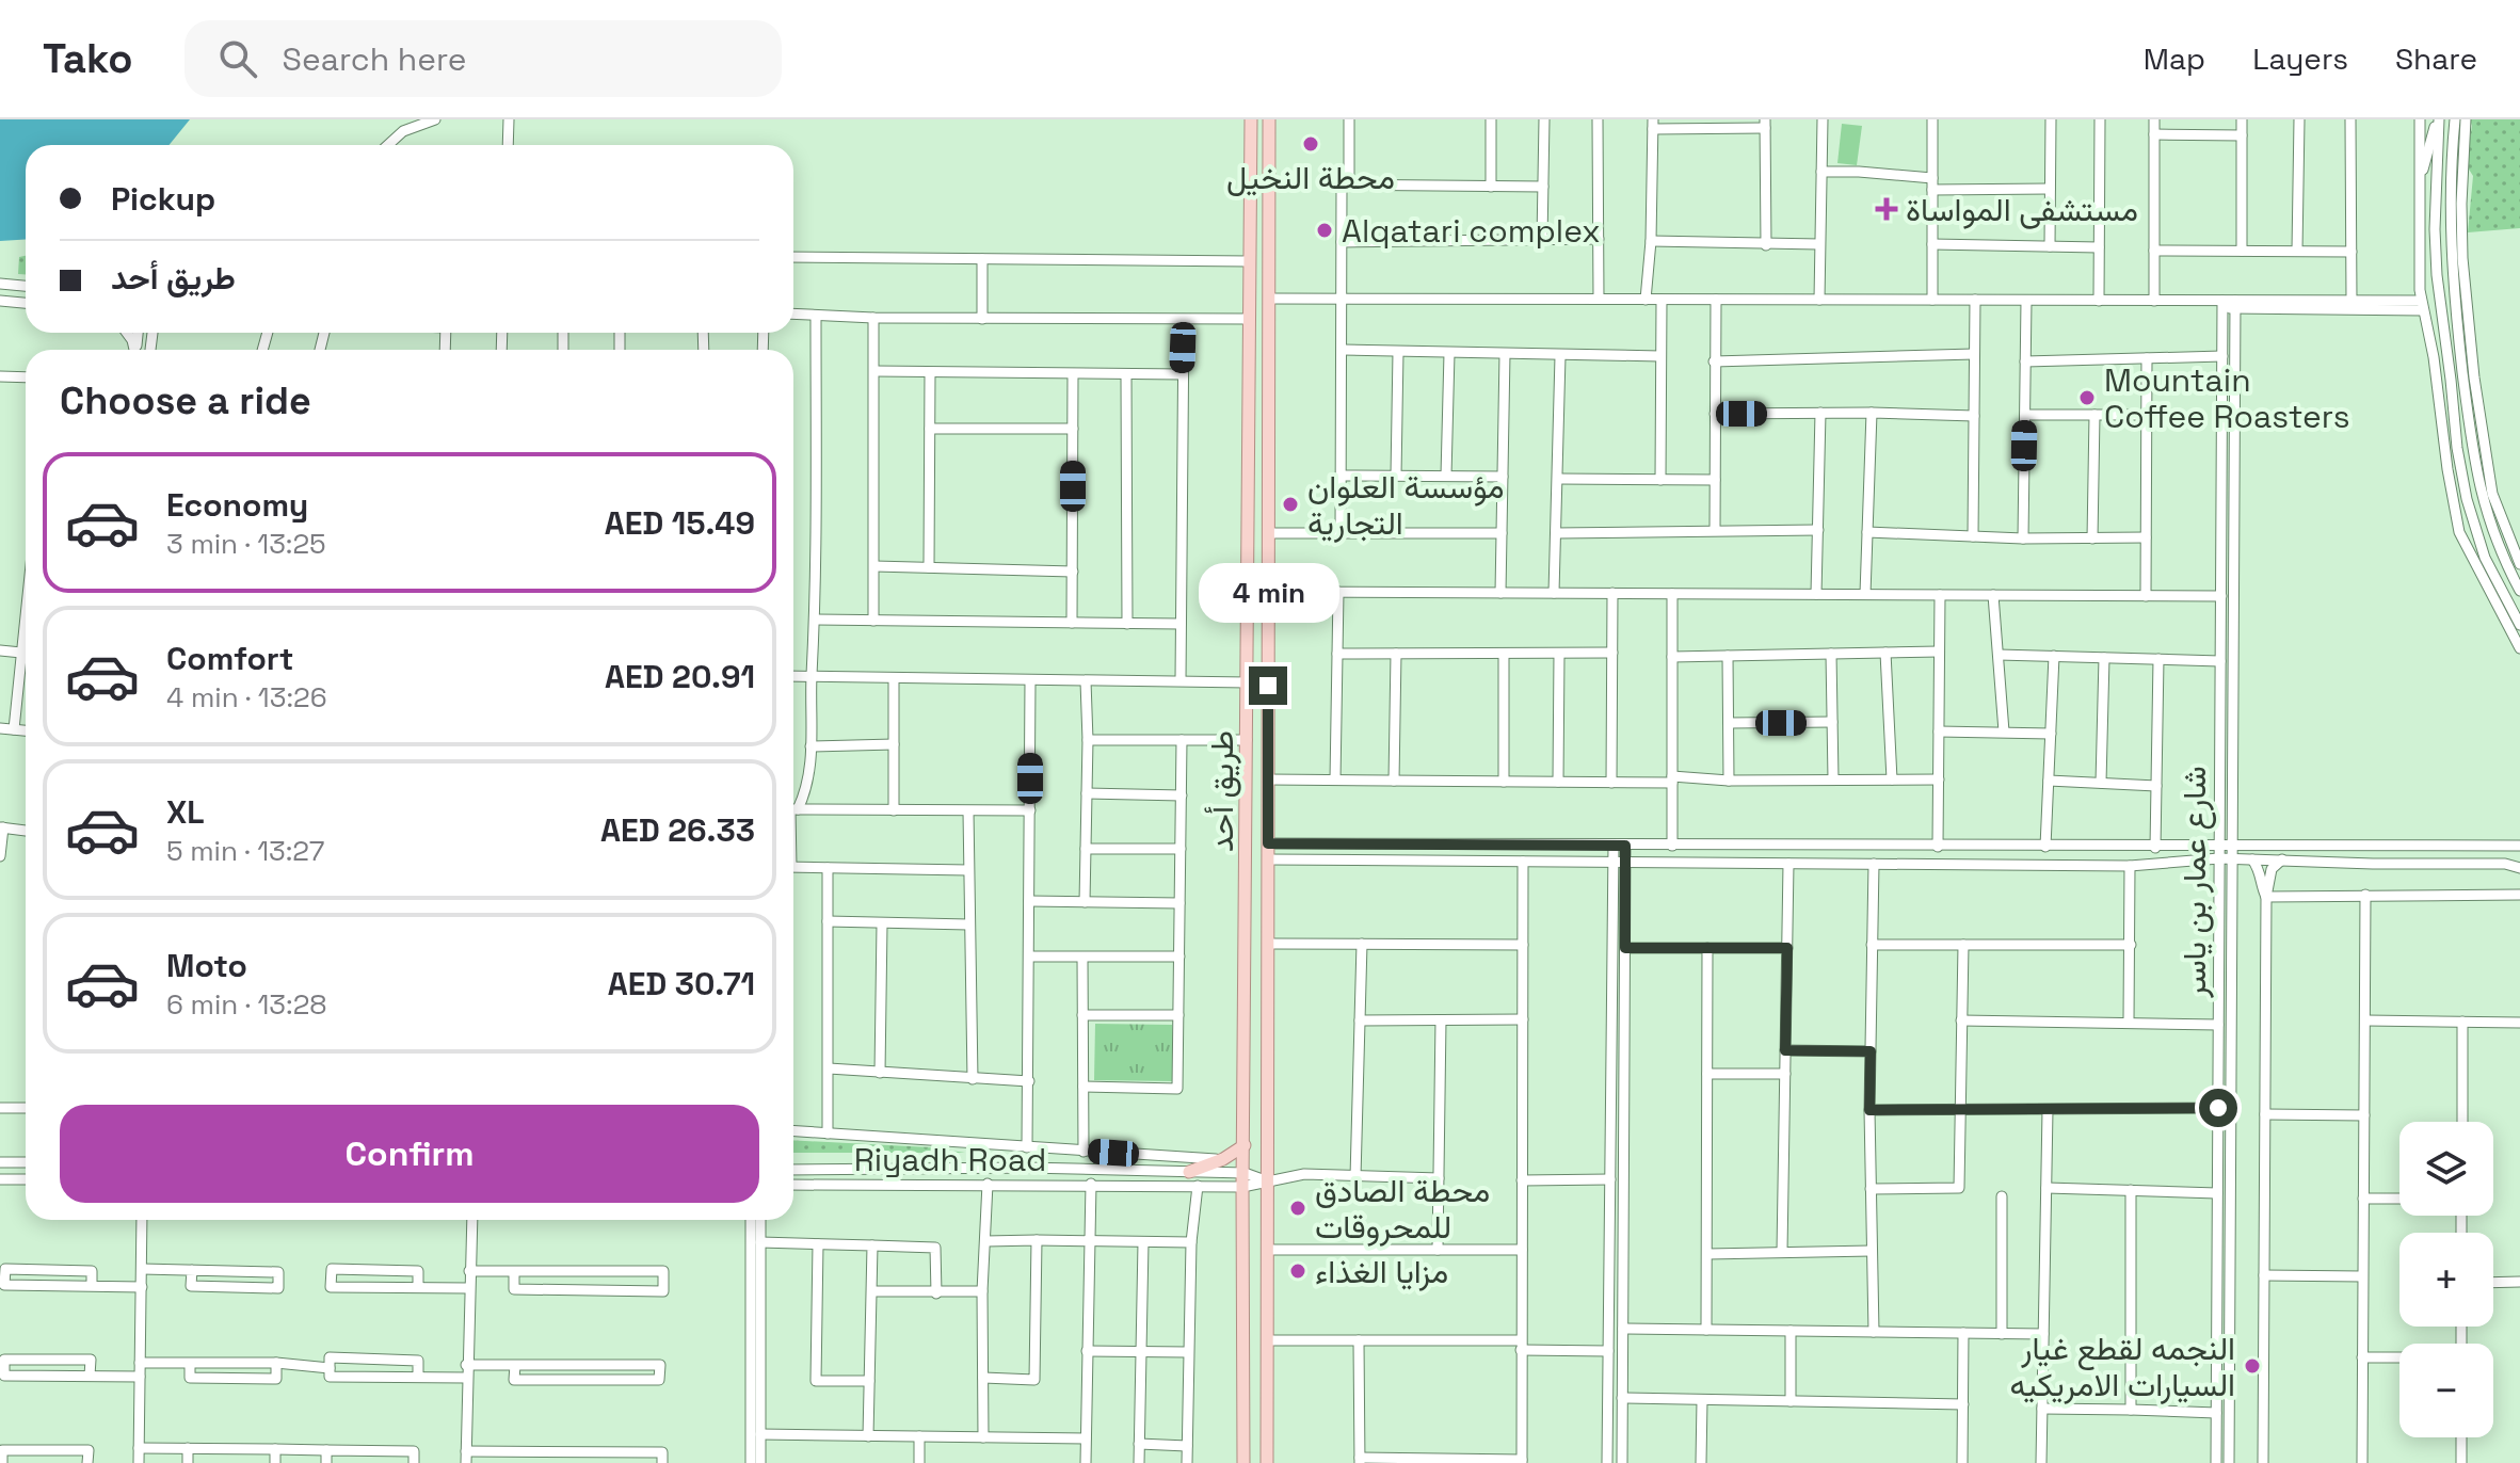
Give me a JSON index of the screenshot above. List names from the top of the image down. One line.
{"streets":{"main road":["طريق أحد"],"street":["شارع عمار بن ياسر","Riyadh Road"]},"crossings":[["طريق أحد","Riyadh Road"]],"places":{"other":["محطة النخيل","Alqatari complex","Mountain Coffee Roasters","مؤسسة العلوان التجارية","محطة الصادق للمحروقات","مزايا الغذاء","النجمه لقطع غيار السيارات الامريكيه"],"health":["مستشفى المواساة"]},"page":{"header":"Tako","search":"Search here","nav":["Map","Layers","Share"],"banner":["Pickup","طريق أحد"],"heading":"Choose a ride","list":[{"name":"Economy","note":"3 min · 13:25","value":"AED 15.49"},{"name":"Comfort","note":"4 min · 13:26","value":"AED 20.91"},{"name":"XL","note":"5 min · 13:27","value":"AED 26.33"},{"name":"Moto","note":"6 min · 13:28","value":"AED 30.71"}],"bubble":"4 min","buttons":"Confirm","map_buttons":["+","−"]}}
